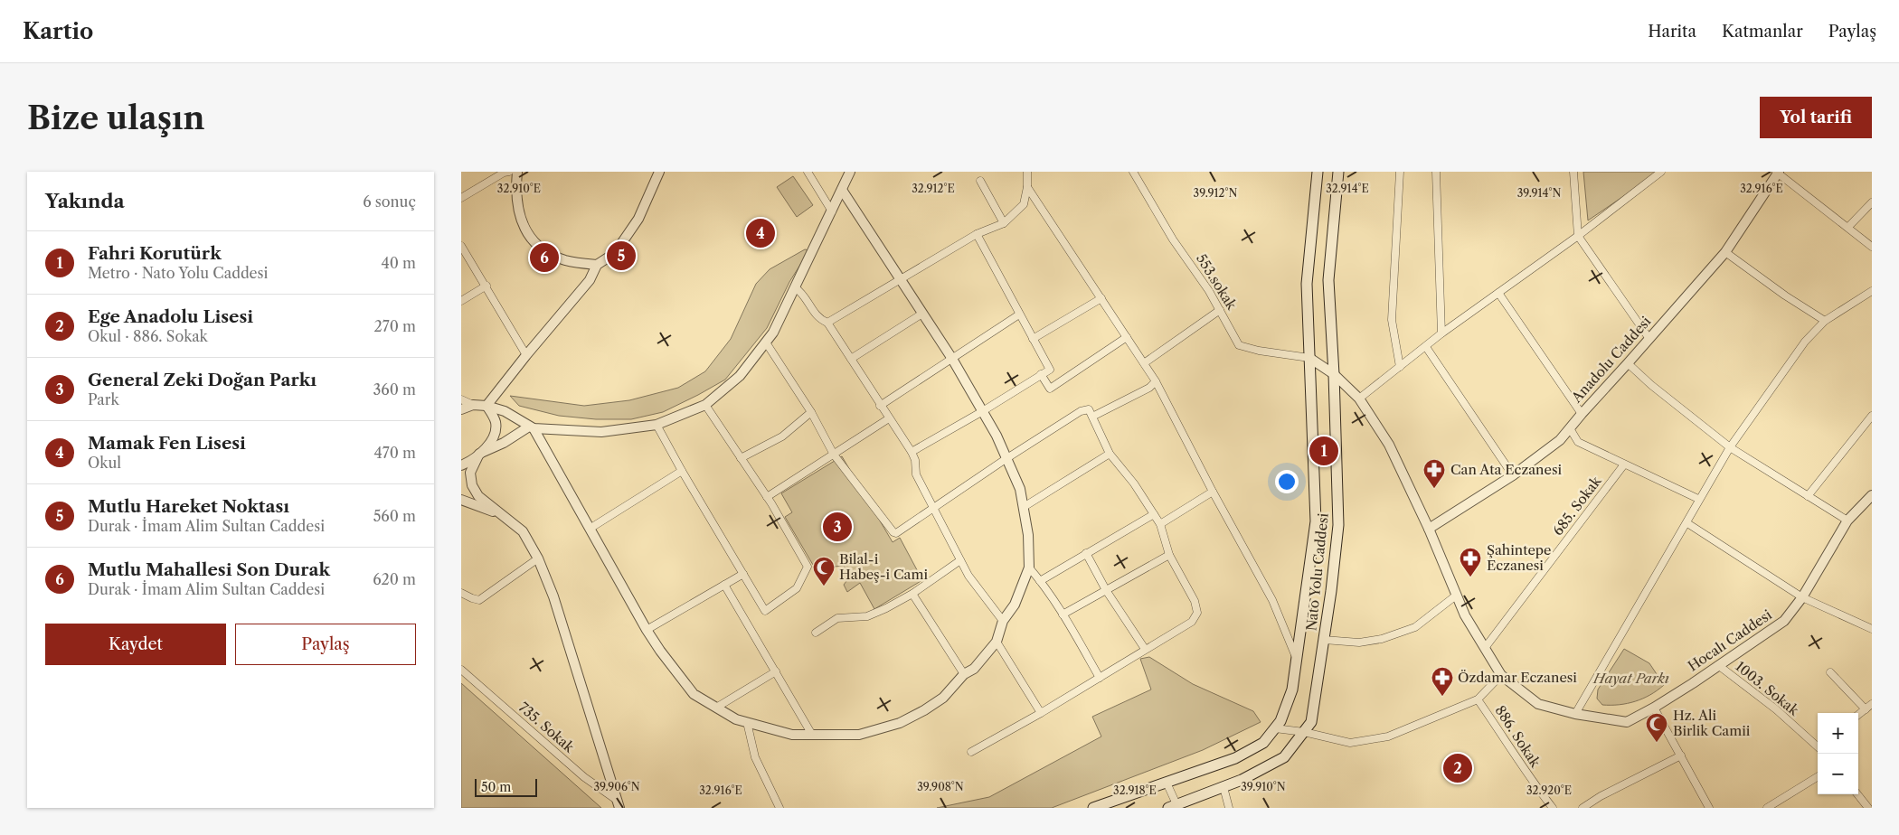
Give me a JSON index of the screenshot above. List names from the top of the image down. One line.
{"streets":{"main road":["Nato Yolu Caddesi"],"street":["553.sokak","Anadolu Caddesi","685. Sokak","Hocalı Caddesi","1003. Sokak","735. Sokak","886. Sokak"]},"crossings":[["553.sokak","Hocalı Caddesi"],["Anadolu Caddesi","Hocalı Caddesi"],["685. Sokak","Hocalı Caddesi"],["Nato Yolu Caddesi","Hocalı Caddesi"],["Hocalı Caddesi","1003. Sokak"]],"parks":["Hayat Parkı"],"places":{"pharmacy":["Can Ata Eczanesi","Şahintepe Eczanesi","Özdamar Eczanesi"],"mosque":["Bilal-i Habeş-i Cami","Hz. Ali Birlik Camii"]},"scale_bar":"50 m","page":{"header":"Kartio","nav":["Harita","Katmanlar","Paylaş"],"buttons":["Yol tarifi",["Kaydet","Paylaş"]],"title":"Bize ulaşın","heading":["Yakında","6 sonuç"],"pins":["4","5","6","1","3","2"],"list":[{"mark":"1","name":"Fahri Korutürk","note":"Metro · Nato Yolu Caddesi","value":"40 m"},{"mark":"2","name":"Ege Anadolu Lisesi","note":"Okul · 886. Sokak","value":"270 m"},{"mark":"3","name":"General Zeki Doğan Parkı","note":"Park","value":"360 m"},{"mark":"4","name":"Mamak Fen Lisesi","note":"Okul","value":"470 m"},{"mark":"5","name":"Mutlu Hareket Noktası","note":"Durak · İmam Alim Sultan Caddesi","value":"560 m"},{"mark":"6","name":"Mutlu Mahallesi Son Durak","note":"Durak · İmam Alim Sultan Caddesi","value":"620 m"}],"map_buttons":["+","−"],"scale":"50 m"},"coordinates":["32.910°E","32.912°E","32.914°E","32.916°E","39.912°N","39.914°N","39.906°N","39.908°N","39.910°N","32.918°E","32.920°E"]}
